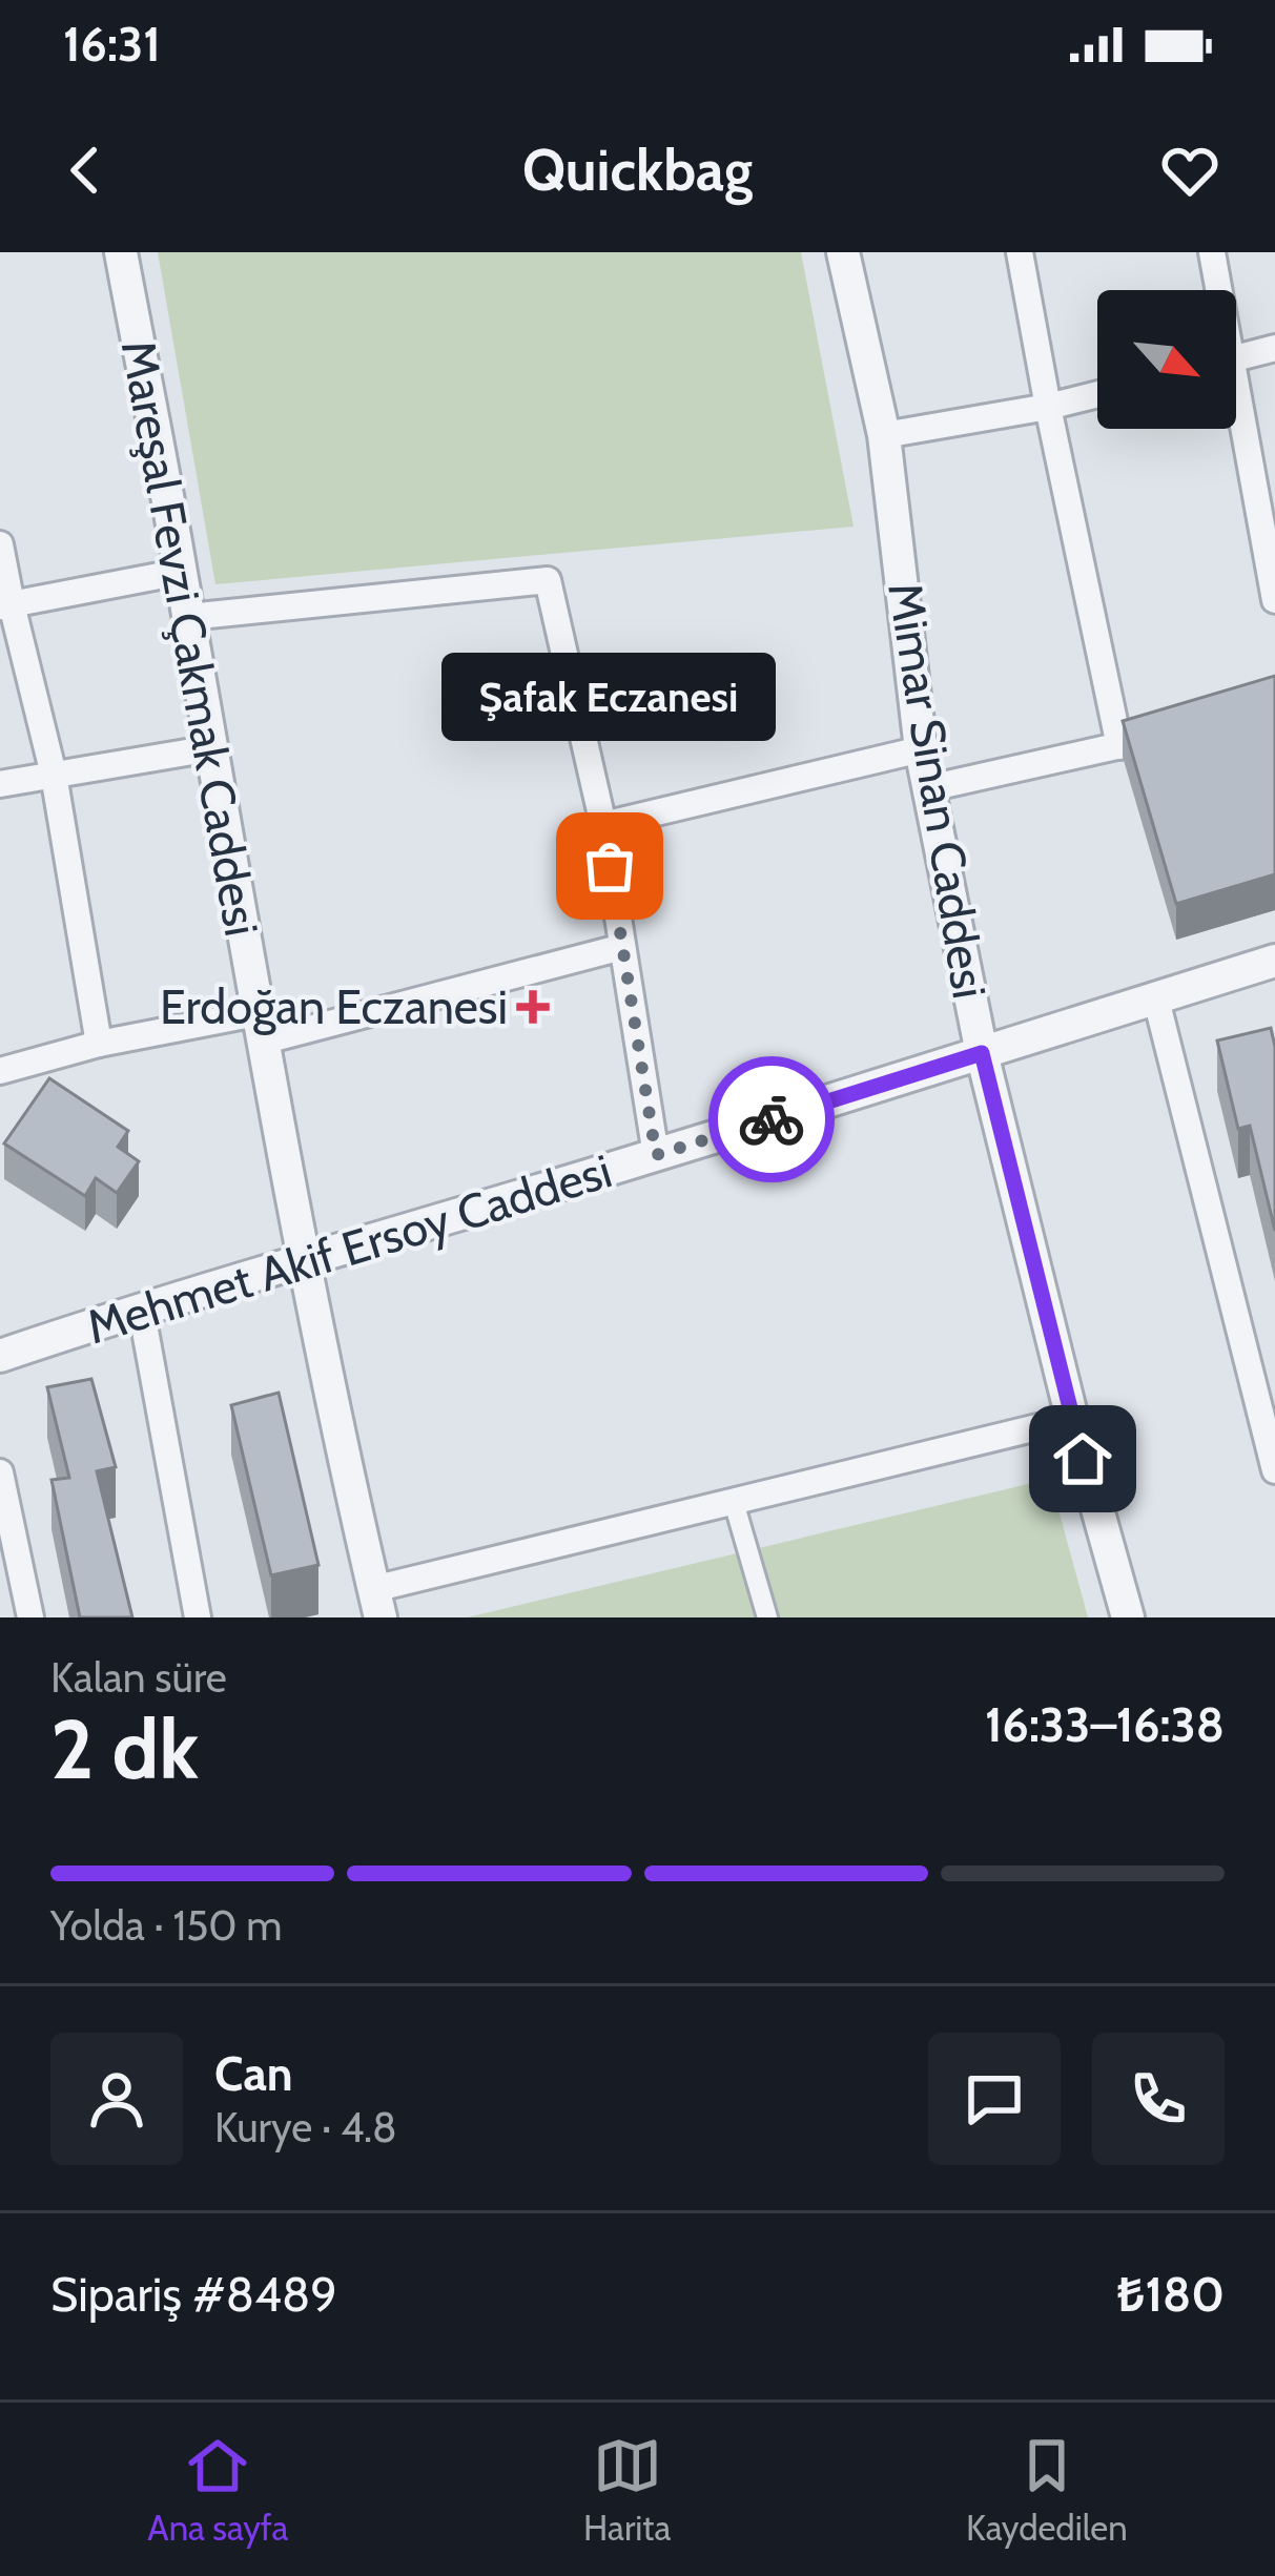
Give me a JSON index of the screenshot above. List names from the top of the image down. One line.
{"streets":{"street":["Mareşal Fevzi Çakmak Caddesi","Mimar Sinan Caddesi","Mehmet Akif Ersoy Caddesi"]},"crossings":[["Mareşal Fevzi Çakmak Caddesi","Mehmet Akif Ersoy Caddesi"],["Mimar Sinan Caddesi","Mehmet Akif Ersoy Caddesi"]],"places":{"other":["Şafak Eczanesi"],"health":["Erdoğan Eczanesi"]},"north":"bottom right","page":{"status":"16:31","header":"Quickbag","bubble":"Şafak Eczanesi","heading":["2 dk","Kalan süre","16:33–16:38"],"panel":["Can","Kurye · 4.8","Sipariş #8489","₺180"],"bar":"Yolda · 150 m","tabs":["Ana sayfa","Harita","Kaydedilen"]}}
